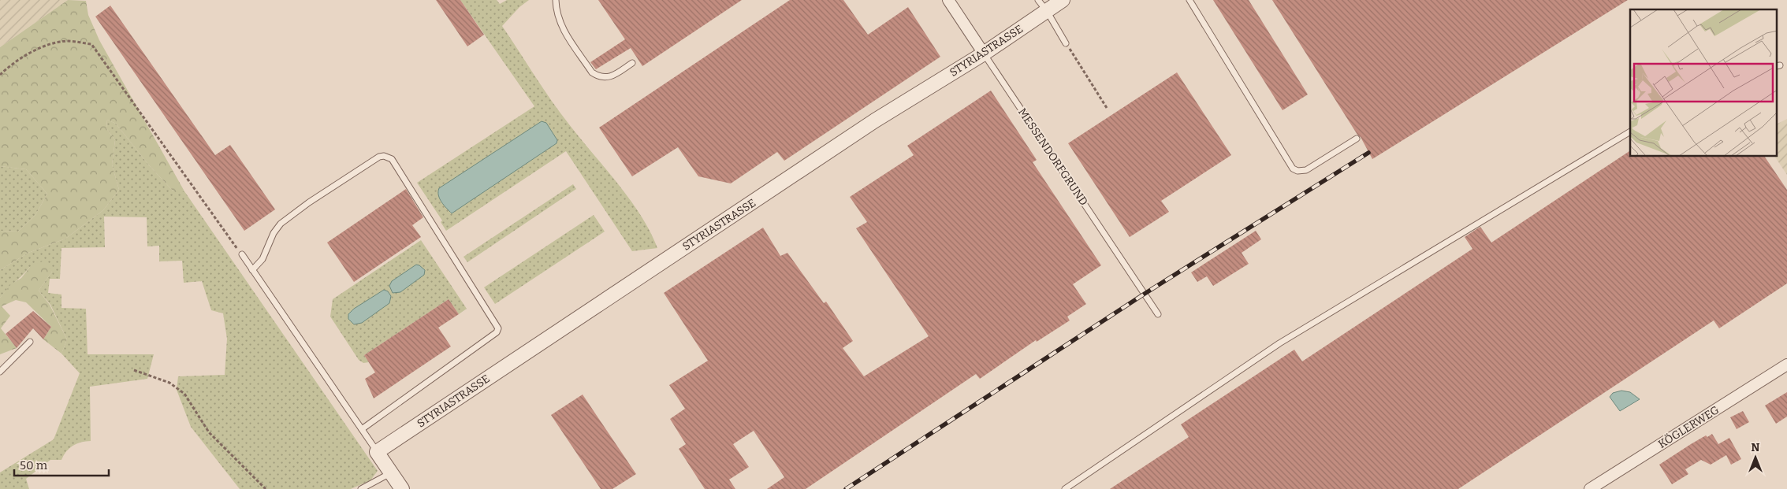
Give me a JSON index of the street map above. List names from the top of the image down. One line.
{"streets":{"street":["STYRIASTRASSE","MESSENDORFGRUND","KÖGLERWEG"]},"crossings":[["STYRIASTRASSE","MESSENDORFGRUND"]],"scale_bar":"50 m","north":"top"}
